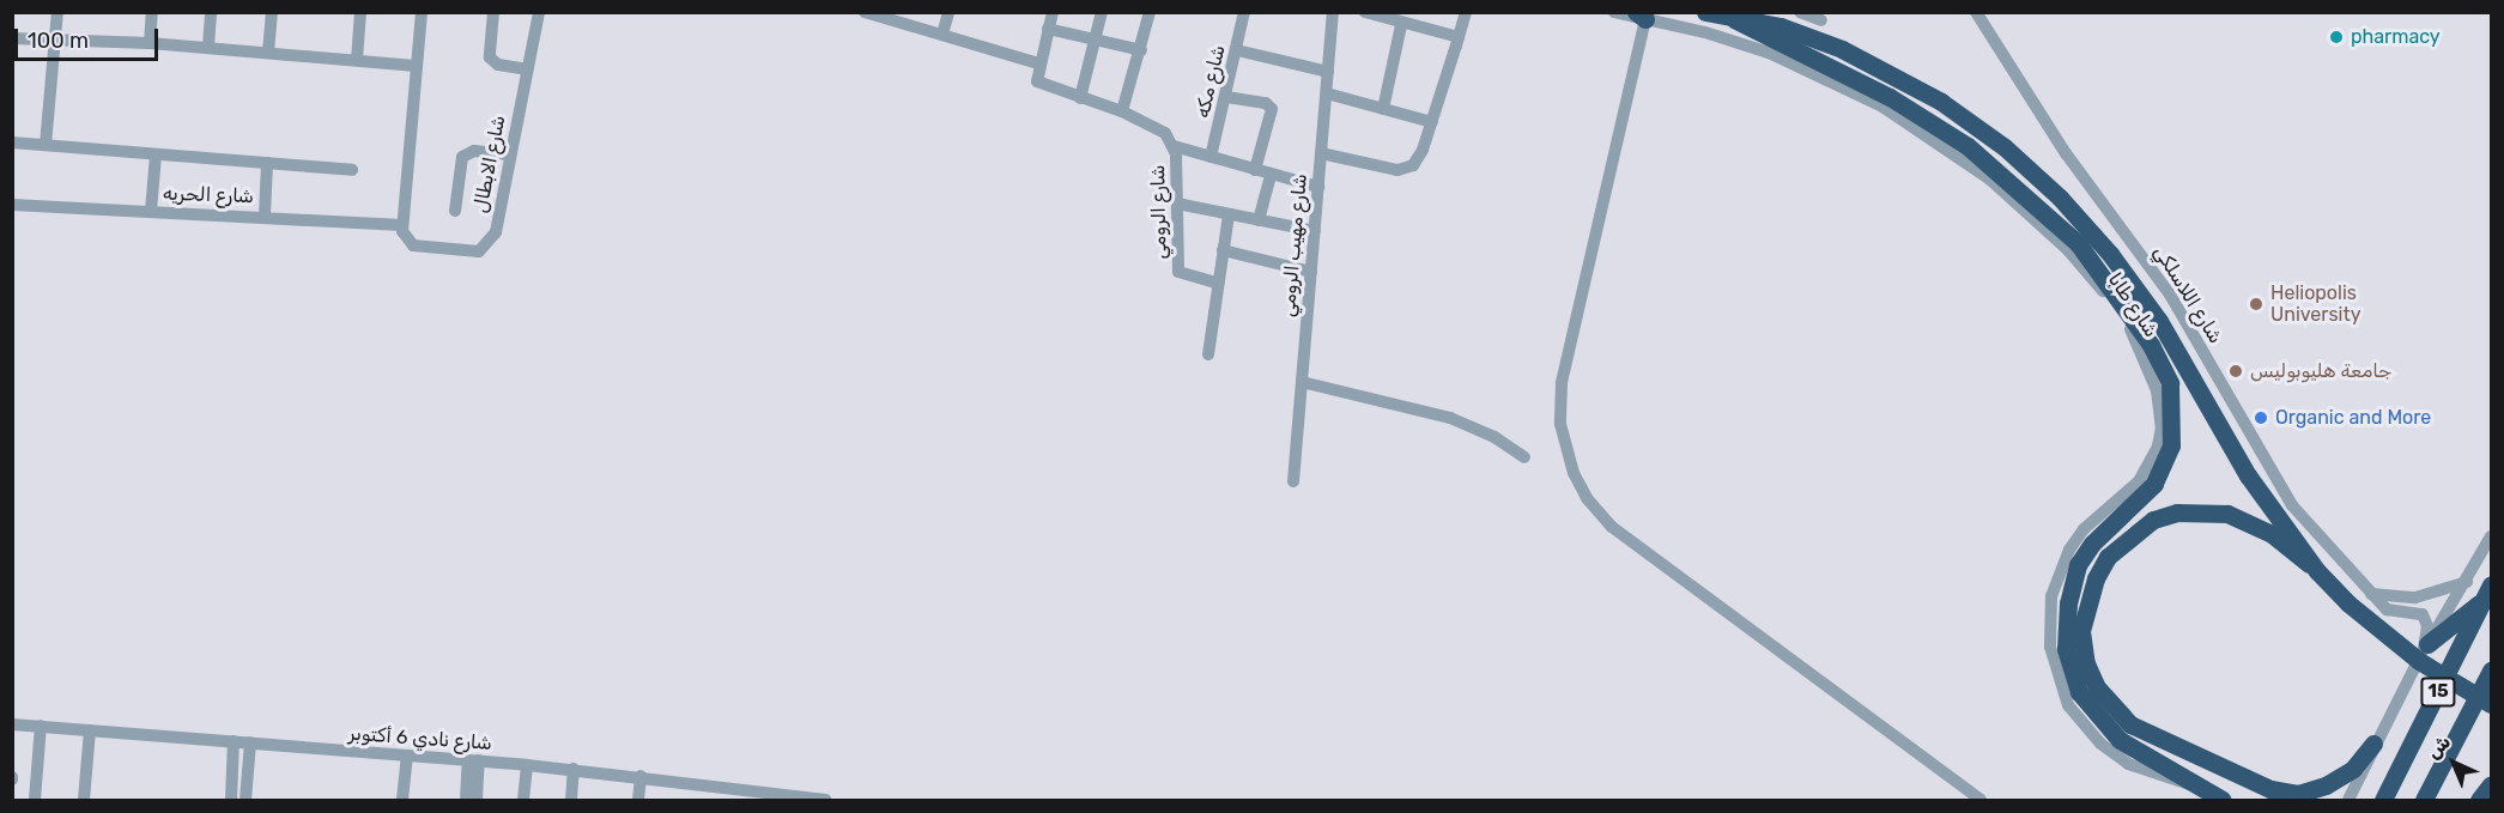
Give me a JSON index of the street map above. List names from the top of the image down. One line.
{"streets":{"highway":["15"],"street":["شارع مكه","شارع الابطال","شارع الحريه","شارع الرومي","شارع مهيب الرومي","شارع اللاسلكي","شارع نادي 6 أكتوبر"]},"crossings":[["شارع الابطال","شارع الحريه"]],"places":["pharmacy","Heliopolis University","جامعة هليوبوليس","Organic and More"],"scale_bar":"100 m","north":"top left"}
